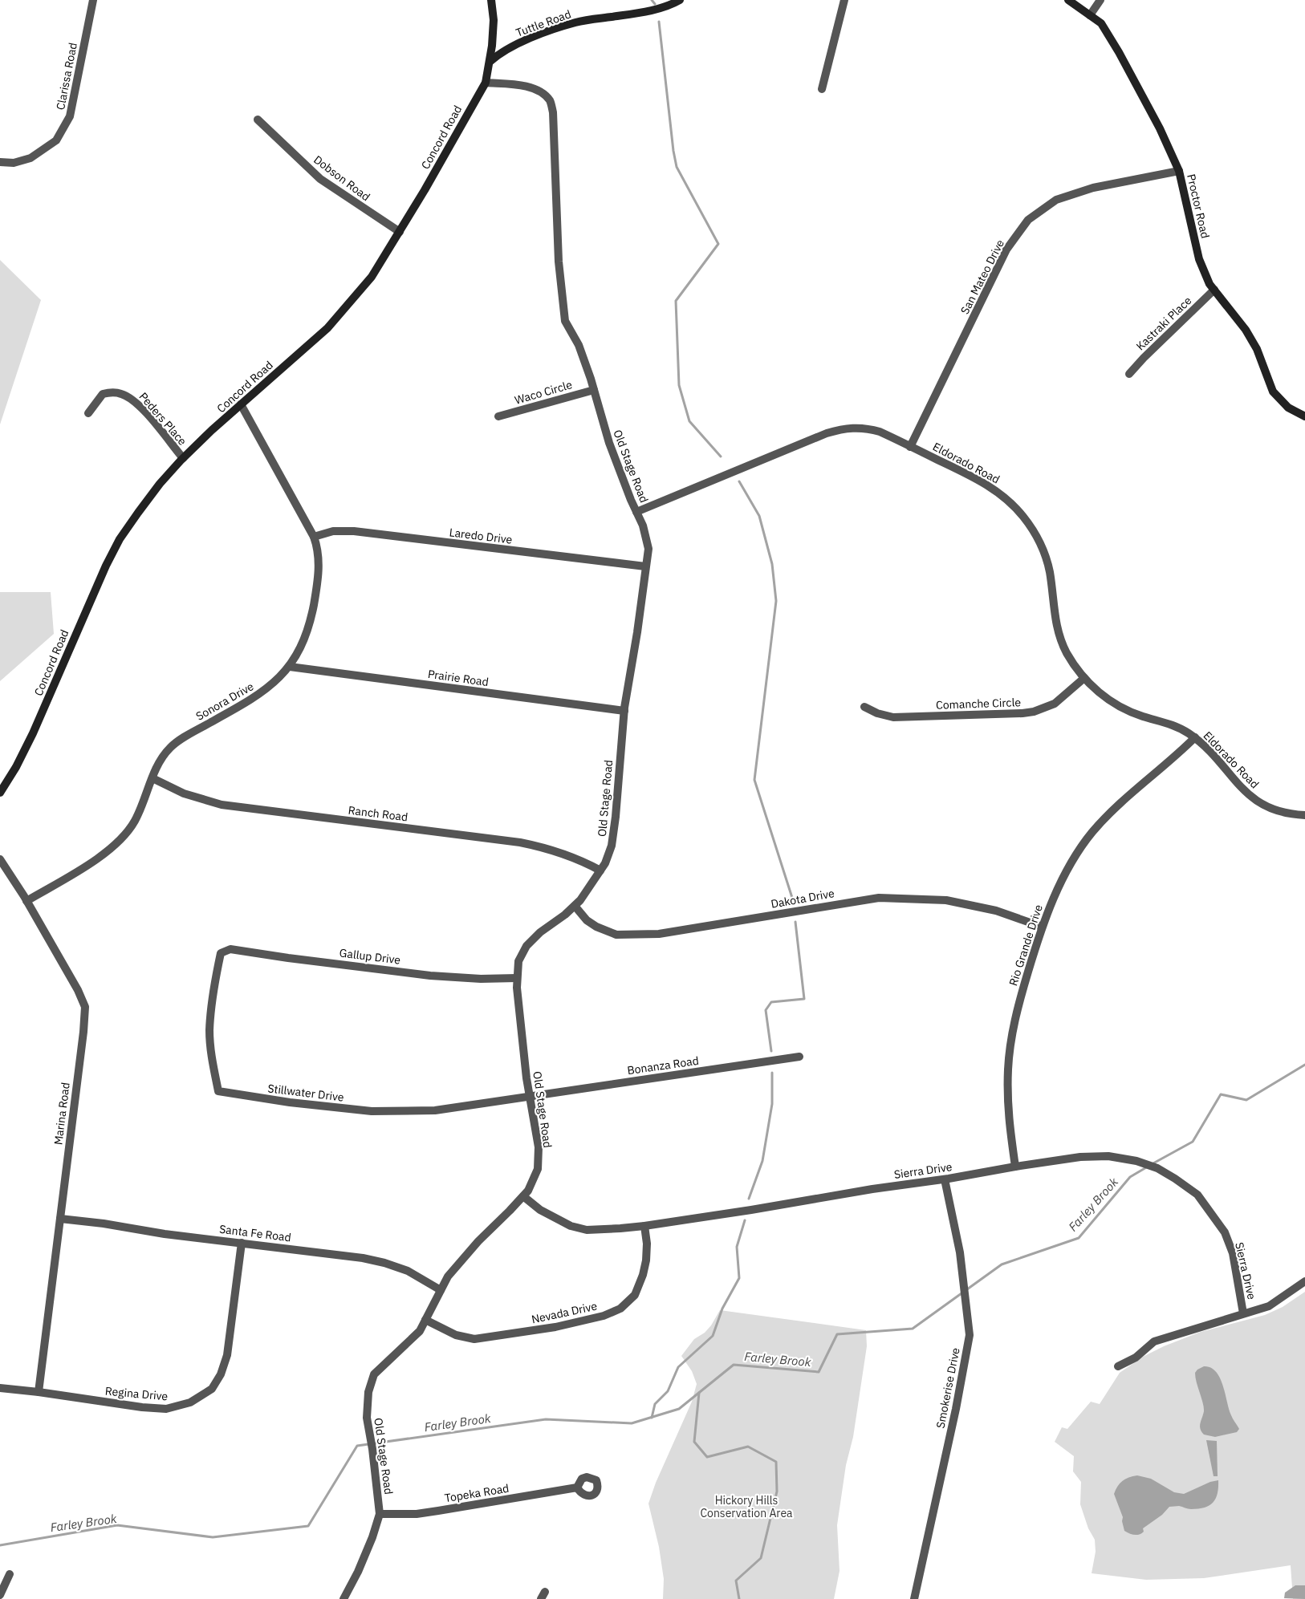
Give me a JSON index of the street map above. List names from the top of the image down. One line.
{"streets":{"main road":["Tuttle Road","Concord Road","Proctor Road"],"street":["Clarissa Road","Dobson Road","San Mateo Drive","Kastraki Place","Waco Circle","Peders Place","Eldorado Road","Old Stage Road","Laredo Drive","Prairie Road","Sonora Drive","Comanche Circle","Ranch Road","Dakota Drive","Rio Grande Drive","Gallup Drive","Bonanza Road","Stillwater Drive","Marina Road","Sierra Drive","Santa Fe Road","Nevada Drive","Smokerise Drive","Regina Drive","Topeka Road"]},"crossings":[["Tuttle Road","Concord Road"],["Concord Road","Dobson Road"],["Concord Road","Peders Place"],["Concord Road","Old Stage Road"],["Concord Road","Sonora Drive"],["Proctor Road","San Mateo Drive"],["Proctor Road","Kastraki Place"],["San Mateo Drive","Eldorado Road"],["Waco Circle","Old Stage Road"],["Eldorado Road","Old Stage Road"],["Eldorado Road","Comanche Circle"],["Eldorado Road","Rio Grande Drive"],["Old Stage Road","Laredo Drive"],["Old Stage Road","Prairie Road"],["Old Stage Road","Ranch Road"],["Old Stage Road","Dakota Drive"],["Old Stage Road","Gallup Drive"],["Old Stage Road","Bonanza Road"],["Old Stage Road","Stillwater Drive"],["Old Stage Road","Sierra Drive"],["Old Stage Road","Santa Fe Road"],["Old Stage Road","Nevada Drive"],["Old Stage Road","Topeka Road"],["Laredo Drive","Sonora Drive"],["Prairie Road","Sonora Drive"],["Sonora Drive","Ranch Road"],["Sonora Drive","Marina Road"],["Dakota Drive","Rio Grande Drive"],["Rio Grande Drive","Sierra Drive"],["Gallup Drive","Stillwater Drive"],["Bonanza Road","Stillwater Drive"],["Marina Road","Santa Fe Road"],["Marina Road","Regina Drive"],["Sierra Drive","Nevada Drive"],["Sierra Drive","Smokerise Drive"],["Santa Fe Road","Regina Drive"]],"water":["Farley Brook"],"parks":["Hickory Hills Conservation Area"]}
